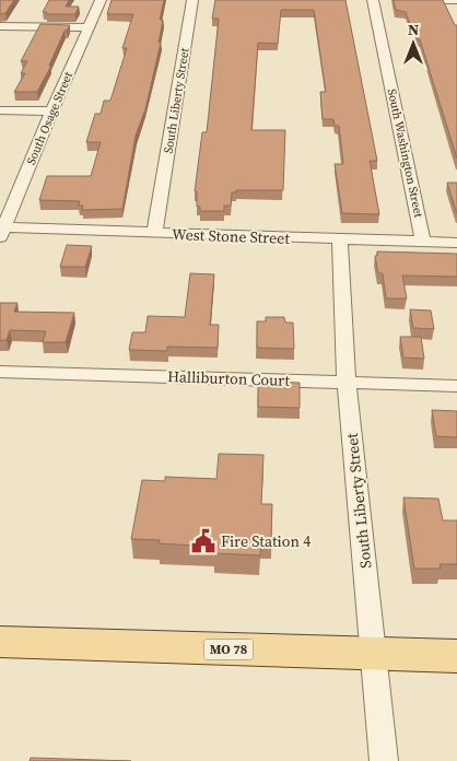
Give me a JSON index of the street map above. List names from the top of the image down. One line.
{"streets":{"main road":["MO 78"],"street":["South Liberty Street","South Osage Street","South Washington Street","West Stone Street","Halliburton Court"]},"crossings":[["South Liberty Street","West Stone Street"],["South Liberty Street","Halliburton Court"],["South Liberty Street","MO 78"],["South Osage Street","West Stone Street"],["South Washington Street","West Stone Street"]],"places":{"public building":["Fire Station 4"]},"north":"top"}
